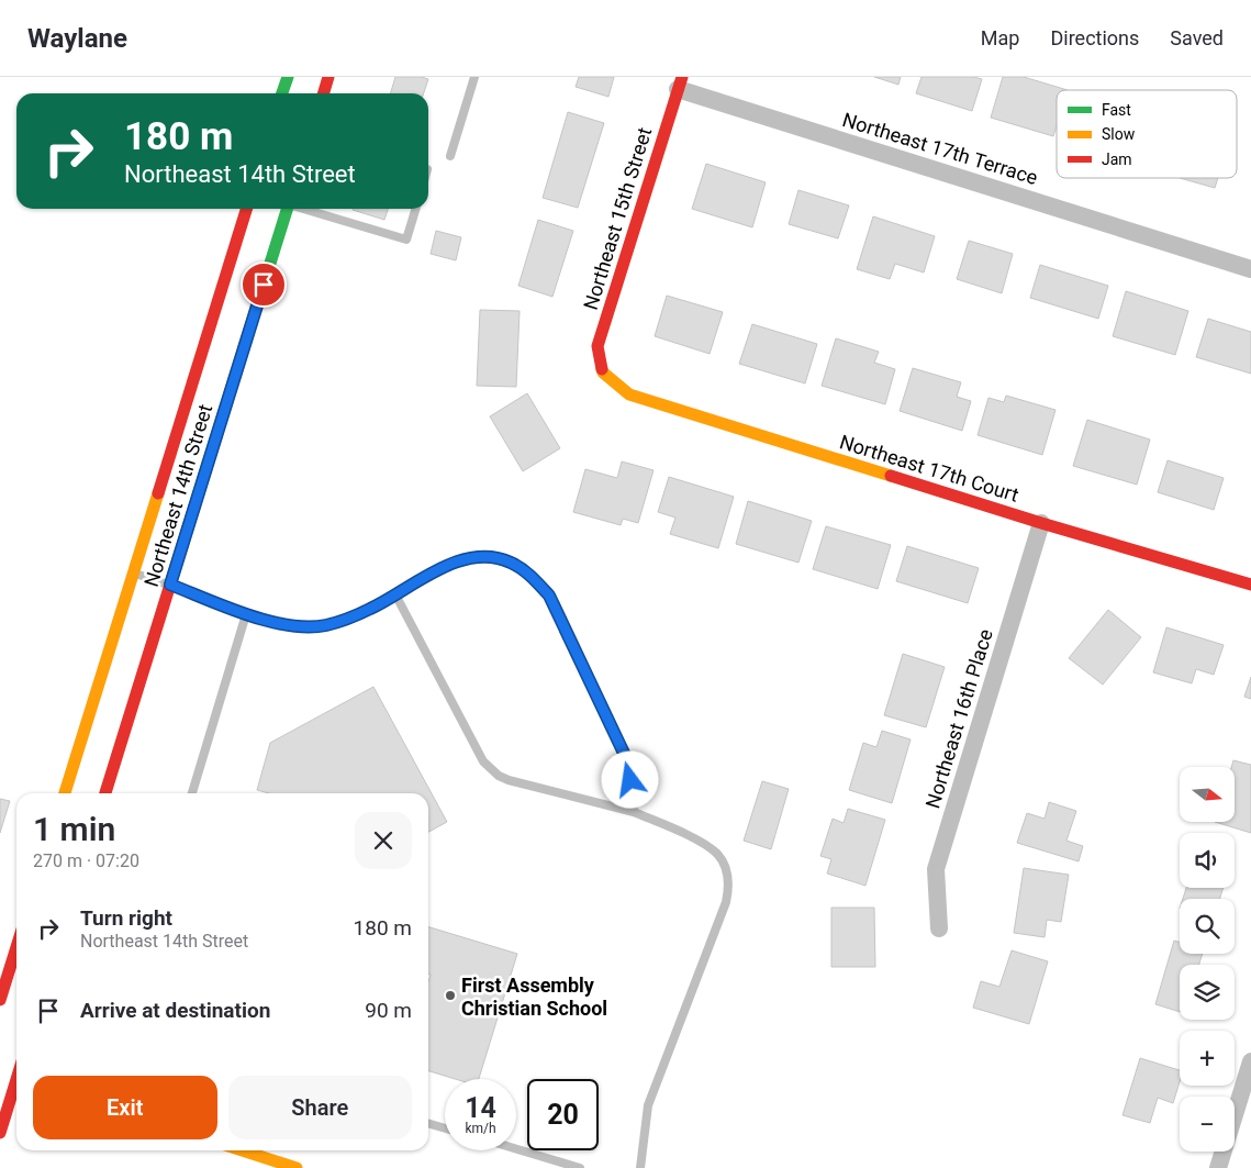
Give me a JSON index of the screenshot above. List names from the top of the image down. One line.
{"streets":{"main road":["Northeast 15th Street","Northeast 17th Court","Northeast 14th Street"],"street":["Northeast 17th Terrace","Northeast 16th Place"]},"crossings":[["Northeast 17th Terrace","Northeast 15th Street"],["Northeast 15th Street","Northeast 17th Court"],["Northeast 17th Court","Northeast 16th Place"]],"places":["First Assembly Christian School"],"legend":["Fast","Slow","Jam"],"north":"right","page":{"header":"Waylane","nav":["Map","Directions","Saved"],"turn":["180 m","Northeast 14th Street"],"map_buttons":["+","−"],"heading":["1 min","270 m · 07:20"],"list":[{"name":"Turn right","note":"Northeast 14th Street","value":"180 m"},{"name":"Arrive at destination","value":"90 m"}],"buttons":["Exit","Share"],"speed":"14 km/h","limit":"20"}}
